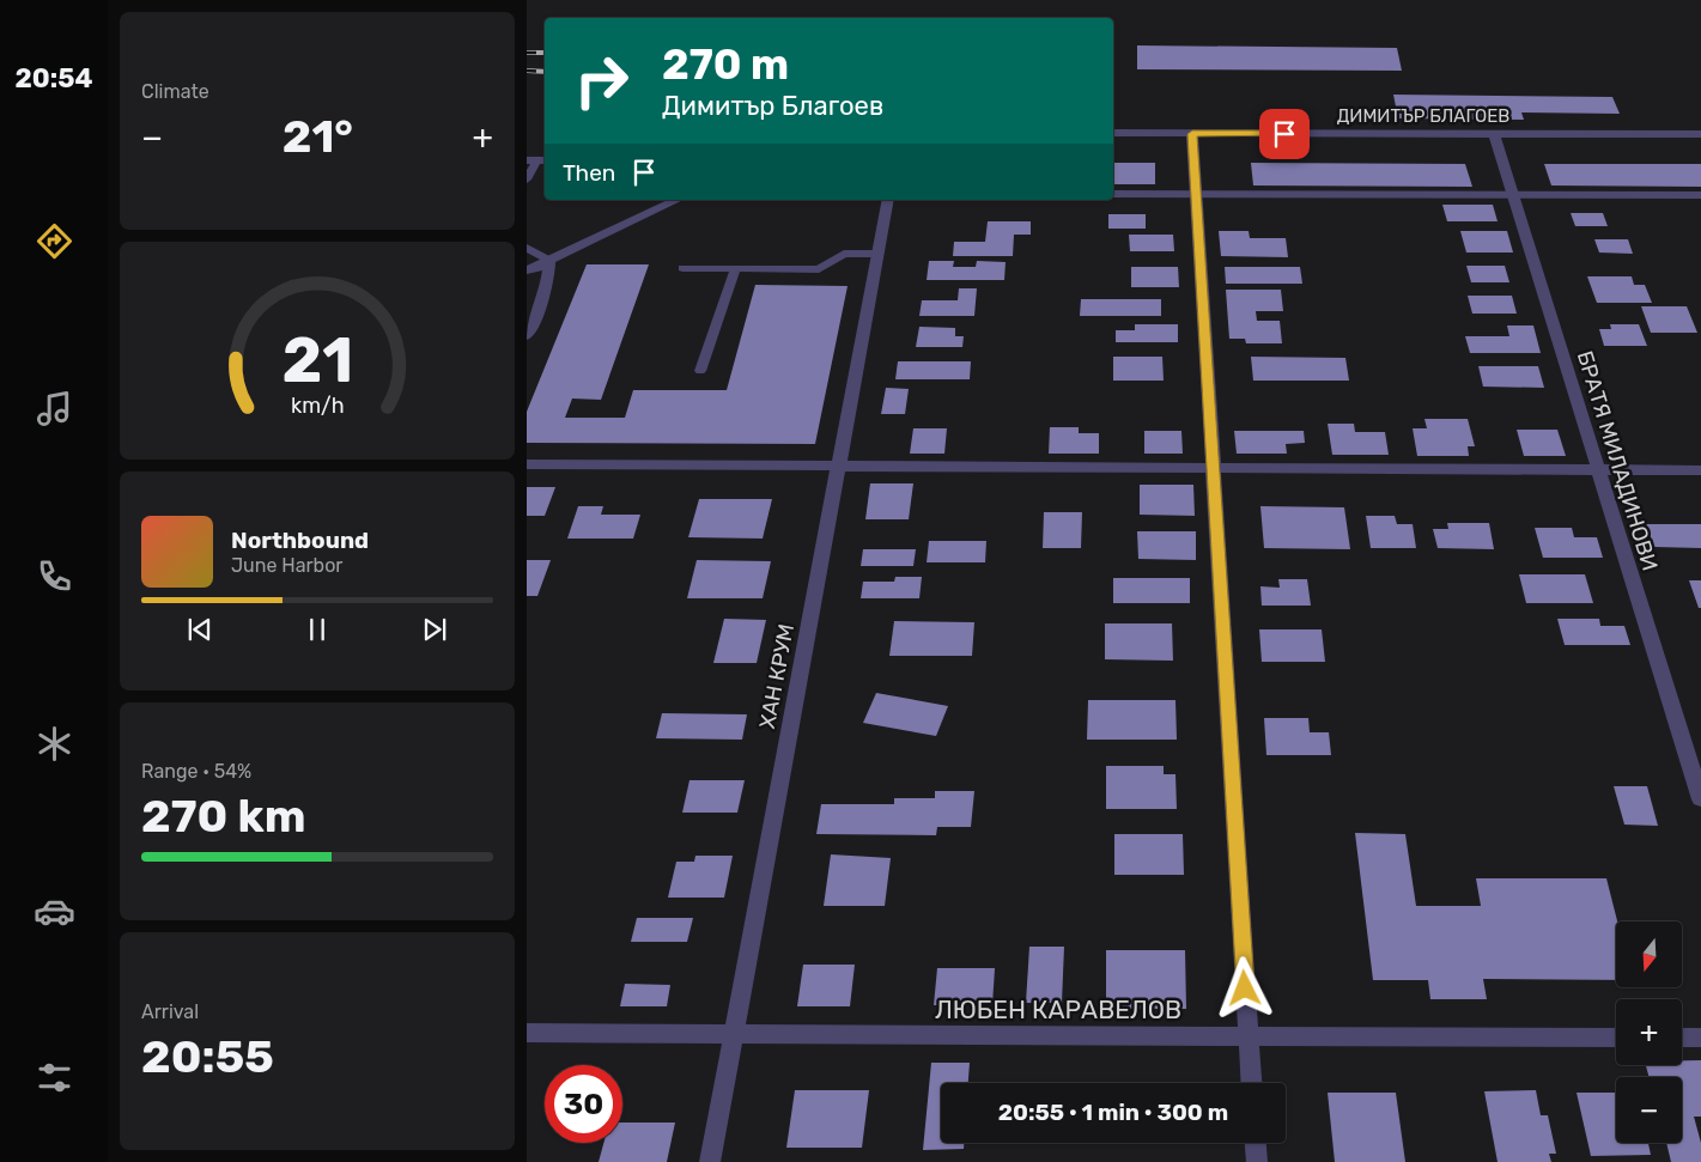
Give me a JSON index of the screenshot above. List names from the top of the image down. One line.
{"streets":{"street":["ДИМИТЪР БЛАГОЕВ","БРАТЯ МИЛАДИНОВИ","ХАН КРУМ","ЛЮБЕН КАРАВЕЛОВ"]},"crossings":[["ДИМИТЪР БЛАГОЕВ","БРАТЯ МИЛАДИНОВИ"],["ХАН КРУМ","ЛЮБЕН КАРАВЕЛОВ"]],"north":"bottom","page":{"tabs":"20:54","tile":["Climate",["Range · 54%","270 km"],["Arrival","20:55"]],"turn":["270 m","Димитър Благоев"],"heat":["−","21°","+"],"then":"Then","song":["Northbound","June Harbor"],"map_buttons":["+","−"],"limit":"30","trip":"20:55 · 1 min · 300 m","gauge":["21","km/h"]}}
